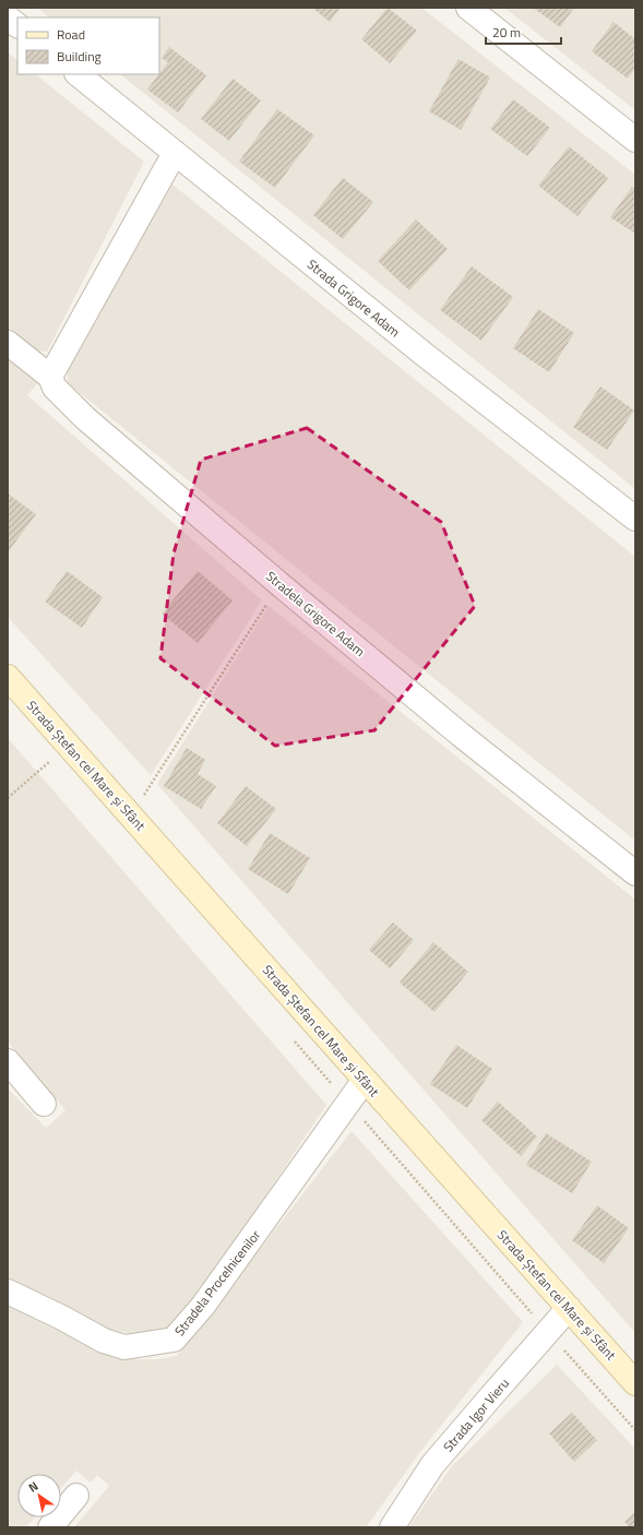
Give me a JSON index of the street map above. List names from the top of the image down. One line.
{"streets":{"main road":["Strada Ștefan cel Mare și Sfânt"],"street":["Strada Grigore Adam","Stradela Grigore Adam","Stradela Procelnicenilor","Strada Igor Vieru"]},"crossings":[["Strada Ștefan cel Mare și Sfânt","Stradela Procelnicenilor"],["Strada Ștefan cel Mare și Sfânt","Strada Igor Vieru"]],"legend":["Road","Building"],"scale_bar":"20 m","north":"top left"}
